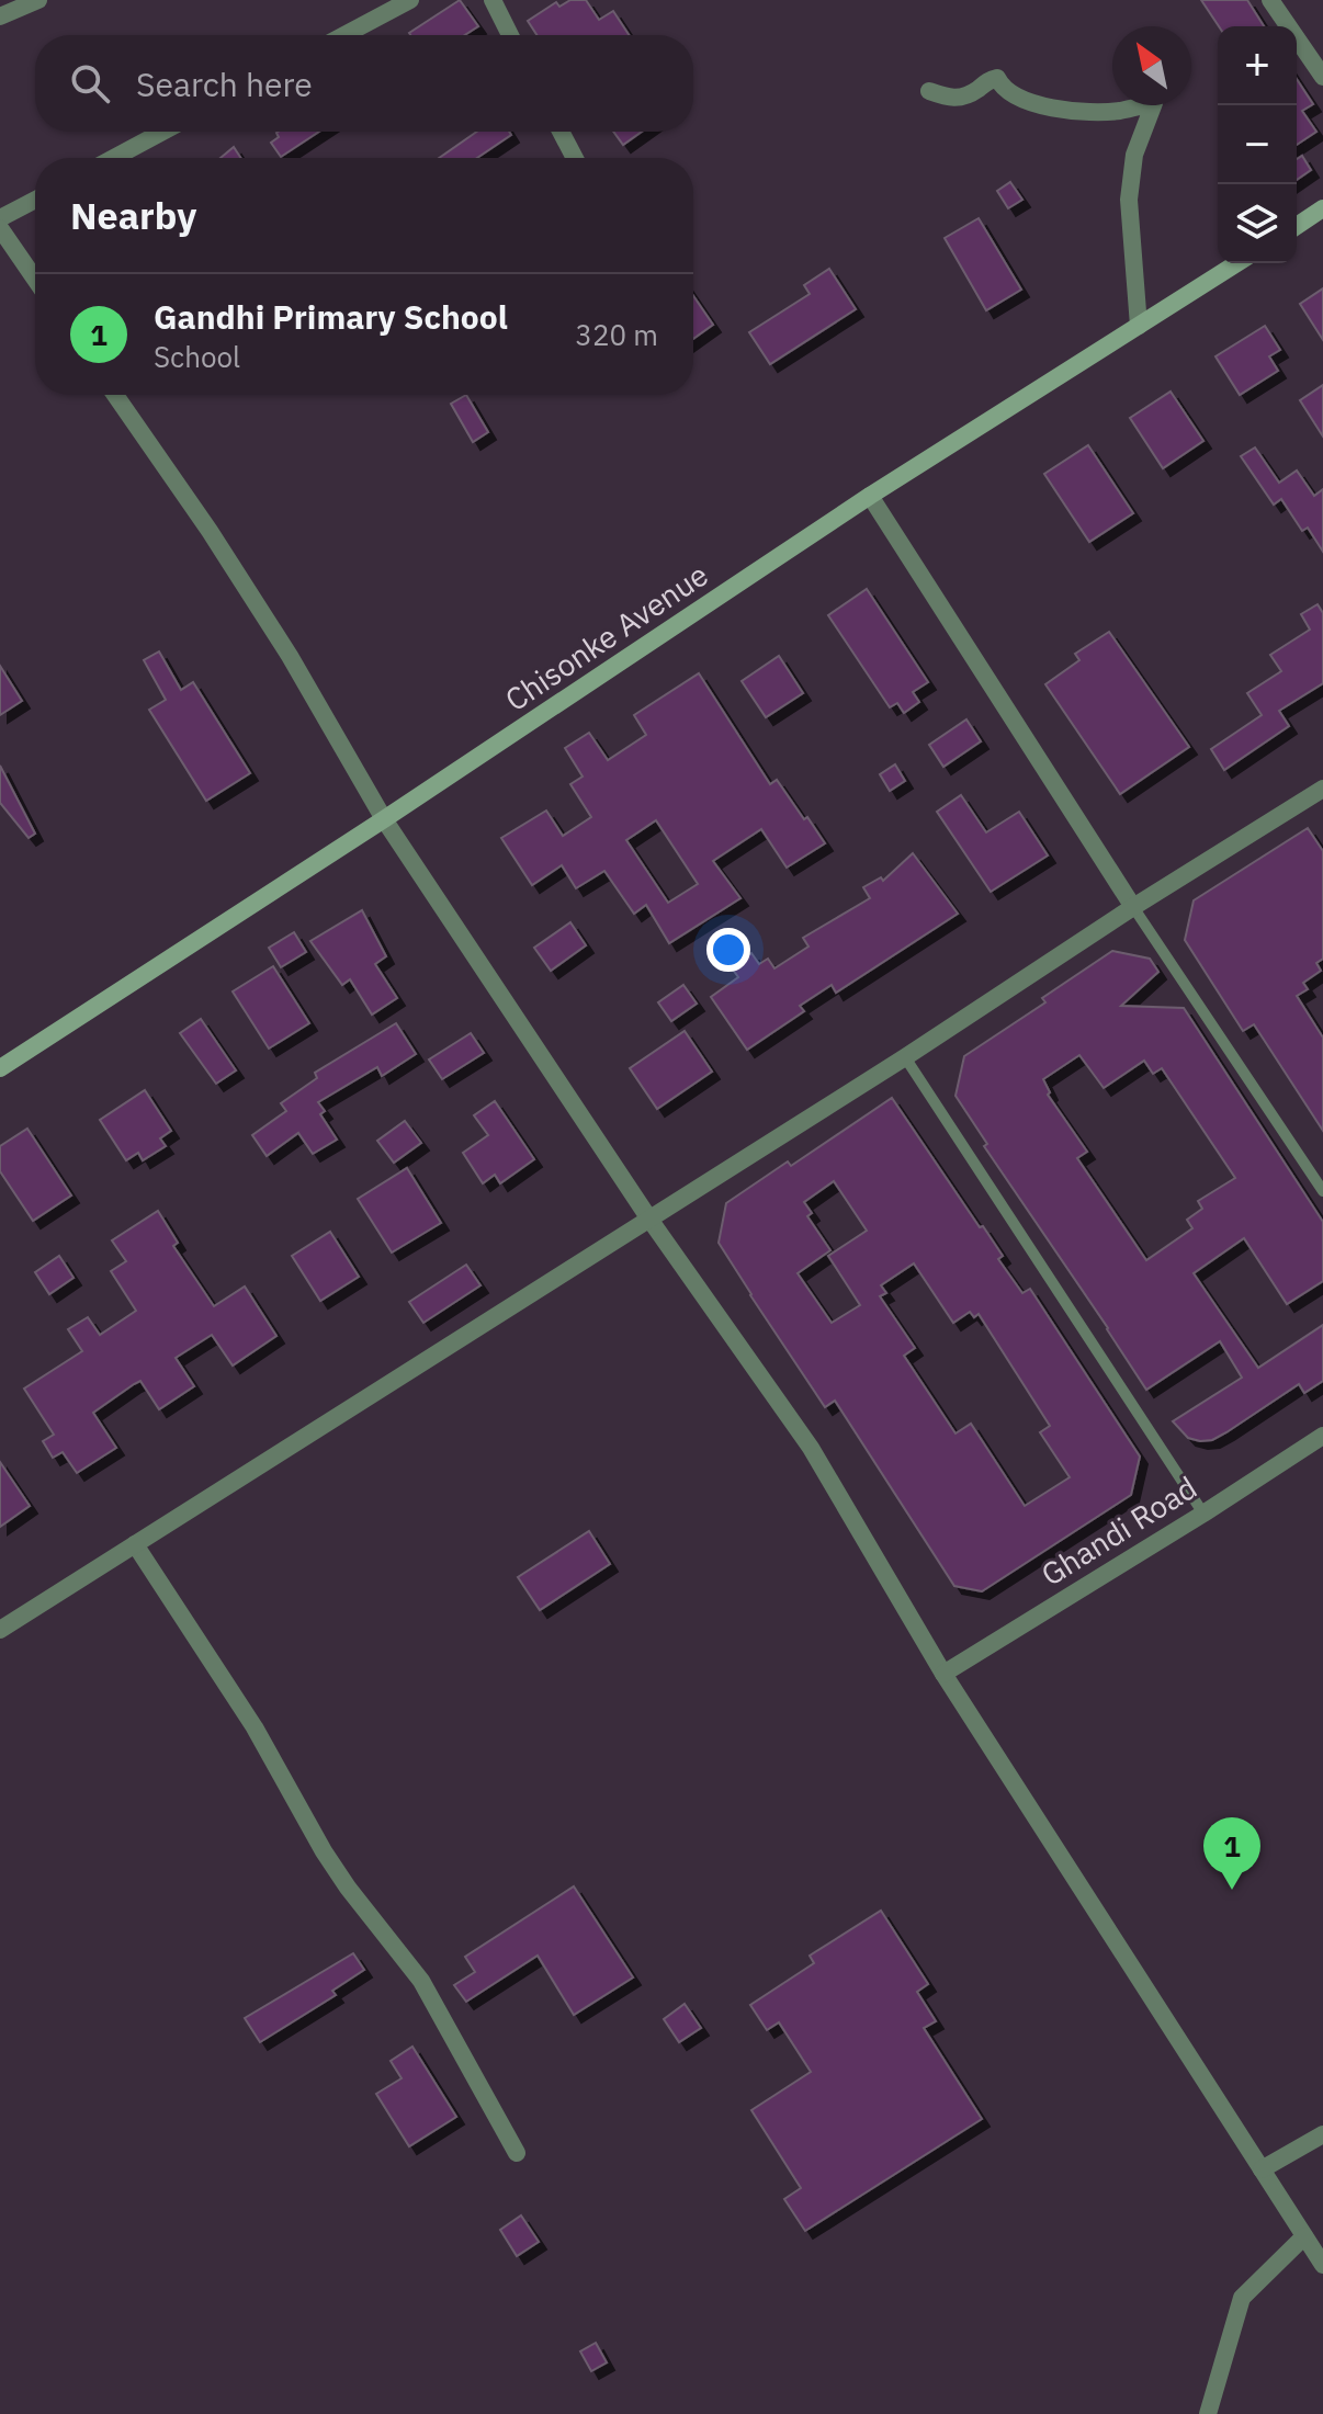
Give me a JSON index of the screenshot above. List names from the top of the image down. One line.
{"streets":{"street":["Chisonke Avenue","Ghandi Road"]},"north":"top left","page":{"map_buttons":["+","−"],"search":"Search here","heading":"Nearby","list":[{"mark":"1","name":"Gandhi Primary School","note":"School","value":"320 m"}],"pins":"1"}}
